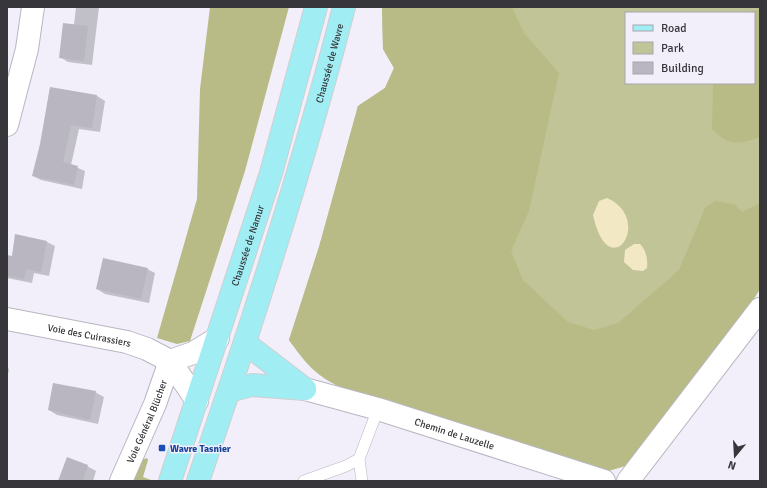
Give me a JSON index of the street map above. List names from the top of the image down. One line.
{"streets":{"main road":["Chaussée de Wavre","Chaussée de Namur"],"street":["Voie des Cuirassiers","Voie Général Blücher","Chemin de Lauzelle"]},"crossings":[["Chaussée de Namur","Voie des Cuirassiers"],["Voie des Cuirassiers","Voie Général Blücher"]],"places":{"transit":["Wavre Tasnier"]},"legend":["Road","Park","Building"],"north":"bottom"}
